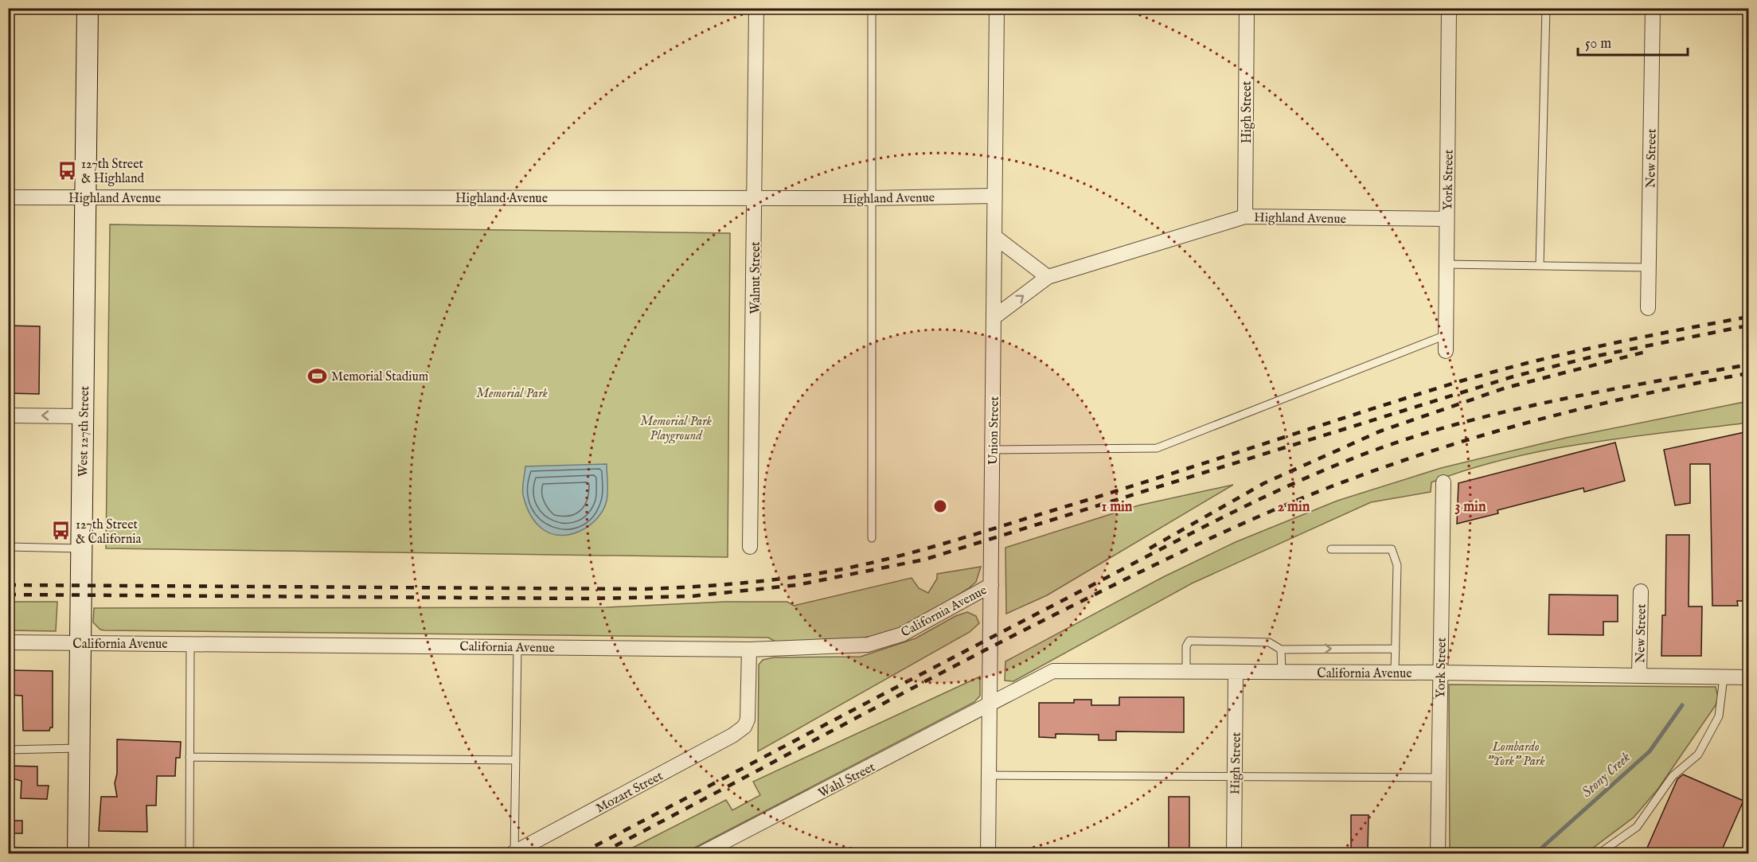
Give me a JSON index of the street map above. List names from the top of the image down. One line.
{"streets":{"main road":["West 127th Street"],"street":["High Street","New Street","York Street","Highland Avenue","Walnut Street","Union Street","California Avenue","Wahl Street","Mozart Street"]},"crossings":[["High Street","Highland Avenue"],["High Street","California Avenue"],["New Street","California Avenue"],["York Street","Highland Avenue"],["York Street","California Avenue"],["Highland Avenue","Walnut Street"],["Highland Avenue","Union Street"],["Highland Avenue","West 127th Street"],["Union Street","California Avenue"],["Union Street","Wahl Street"],["West 127th Street","California Avenue"],["California Avenue","Wahl Street"],["California Avenue","Mozart Street"]],"water":["Stony Creek"],"parks":["Memorial Park","Memorial Park Playground","Lombardo \"York\" Park"],"places":{"bus stop":["127th Street & Highland","127th Street & California"],"sports":["Memorial Stadium"]},"scale_bar":"50 m","rings":["1 min","2 min","3 min"]}
